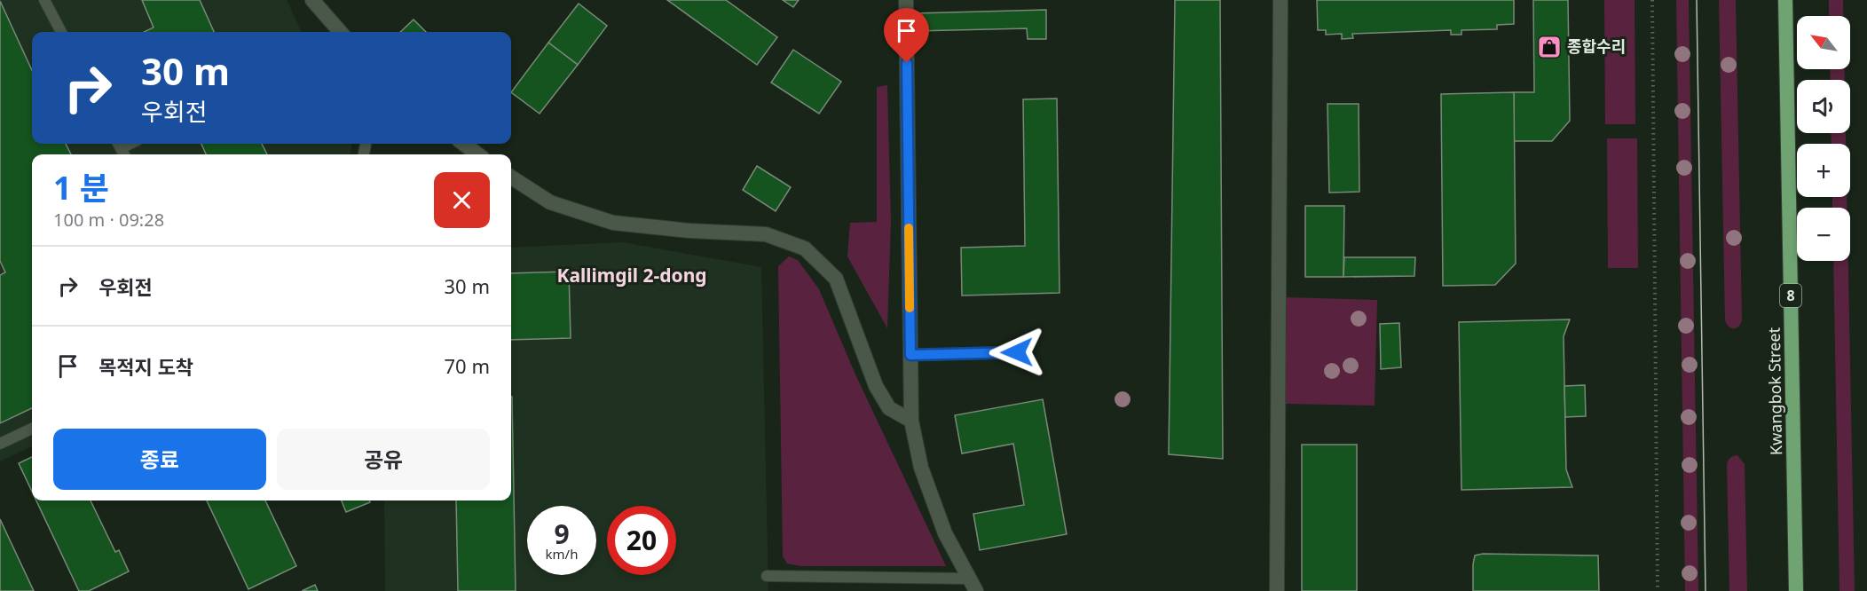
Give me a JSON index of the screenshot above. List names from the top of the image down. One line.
{"streets":{"highway":["8","Kwangbok Street"]},"districts":["Kallimgil 2-dong"],"places":{"shop":["종합수리"]},"north":"top left","page":{"map_buttons":["+","−"],"turn":["30 m","우회전"],"heading":["1 분","100 m · 09:28"],"list":[{"name":"우회전","value":"30 m"},{"name":"목적지 도착","value":"70 m"}],"buttons":["종료","공유"],"speed":"9 km/h","limit":"20"}}
